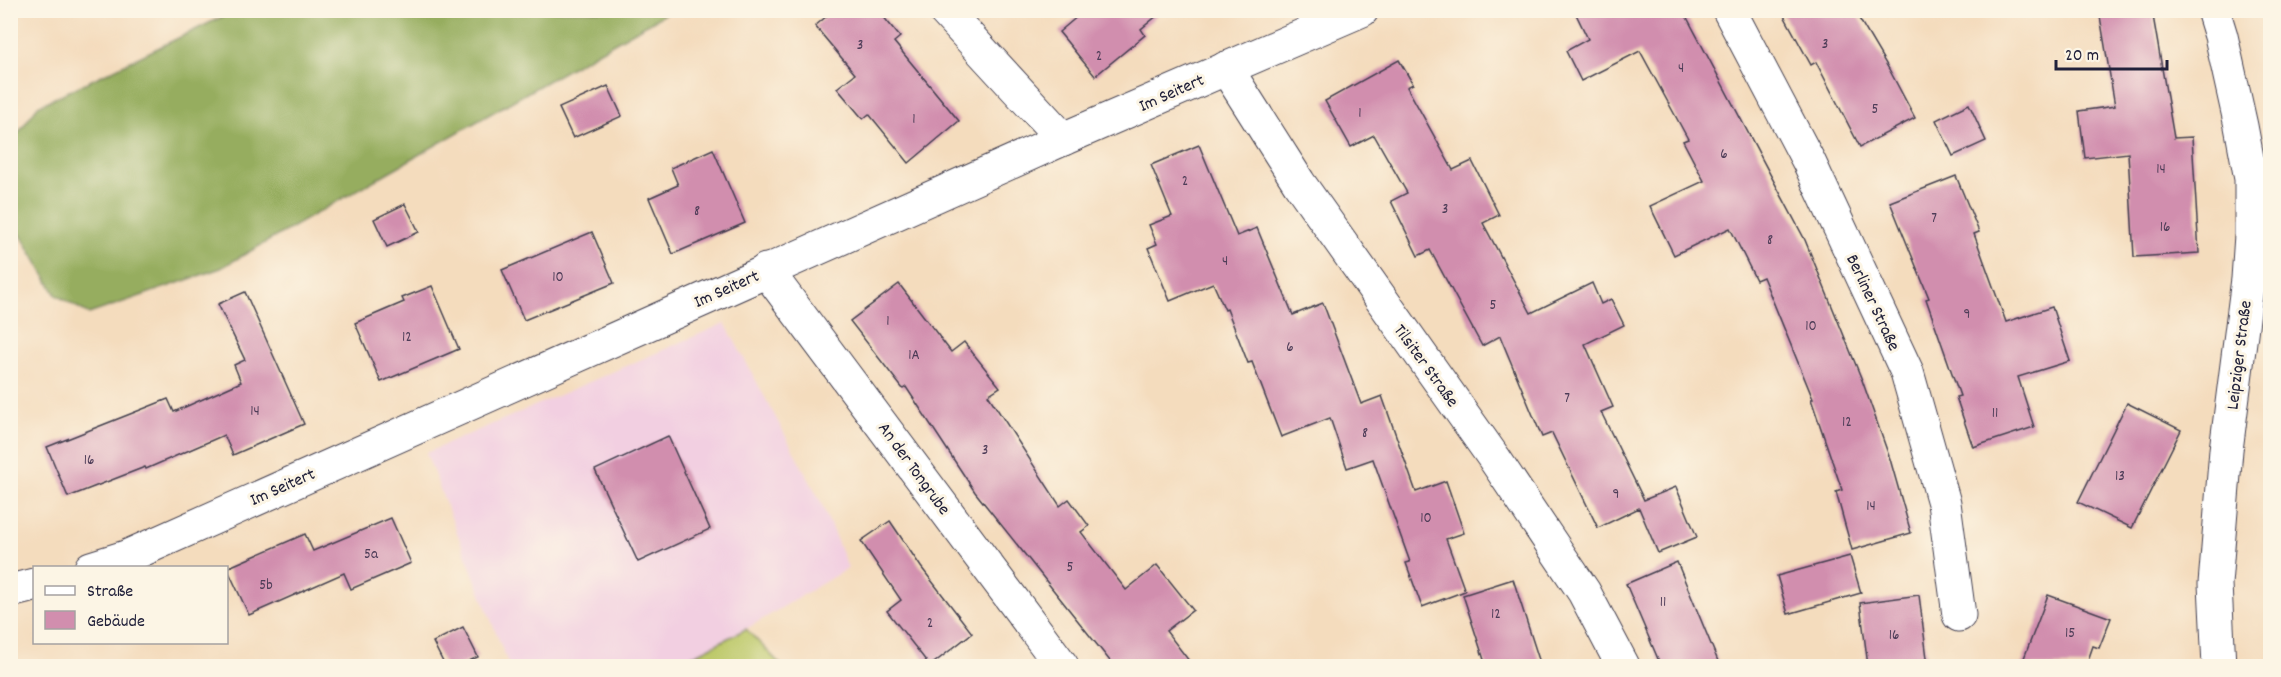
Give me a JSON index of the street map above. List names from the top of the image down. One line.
{"streets":{"street":["Im Seitert","Berliner Straße","Leipziger Straße","Tilsiter Straße","An der Tongrube"]},"crossings":[["Im Seitert","Tilsiter Straße"],["Im Seitert","An der Tongrube"]],"house_numbers":["3","3","2","4","5","1","1","6","14","2","3","8","7","16","8","4","10","5","9","1","10","12","6","1A","7","14","11","12","8","3","16","13","9","14","10","5a","5","5b","11","12","2","15","16"],"legend":["Straße","Gebäude"],"scale_bar":"20 m"}
